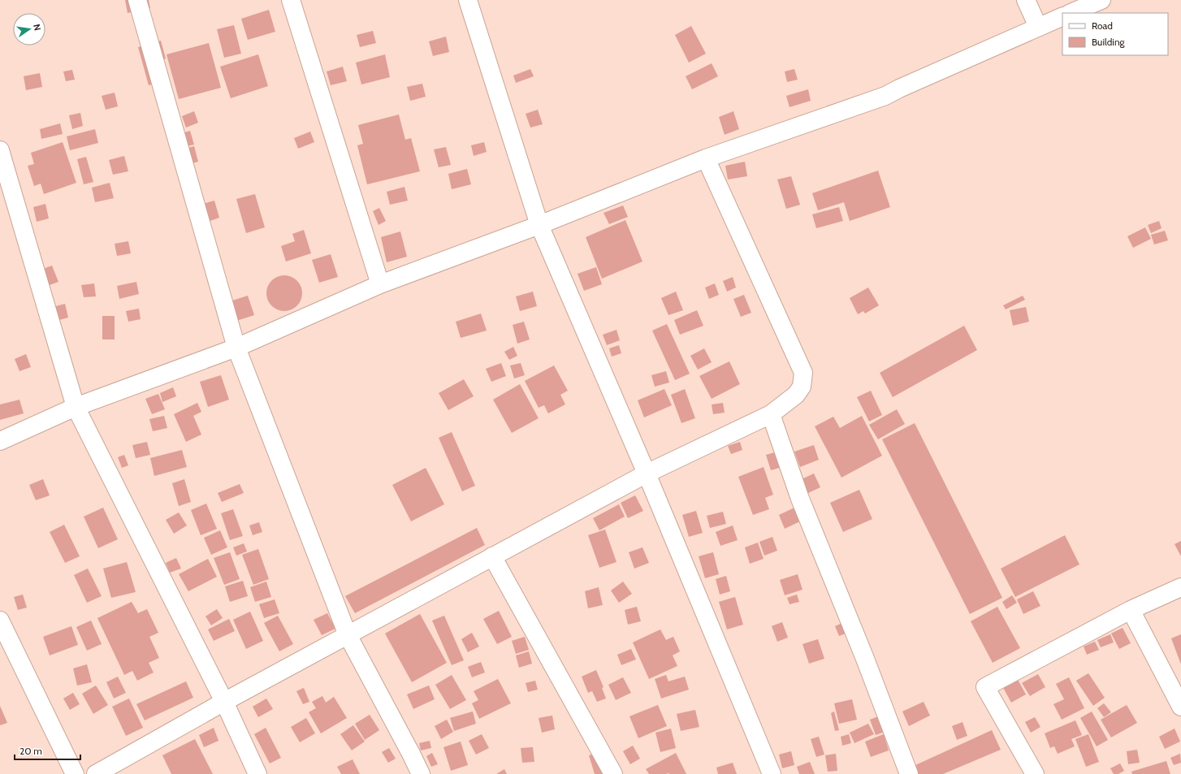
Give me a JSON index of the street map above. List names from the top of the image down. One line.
{"legend":["Road","Building"],"scale_bar":"20 m","north":"right"}
